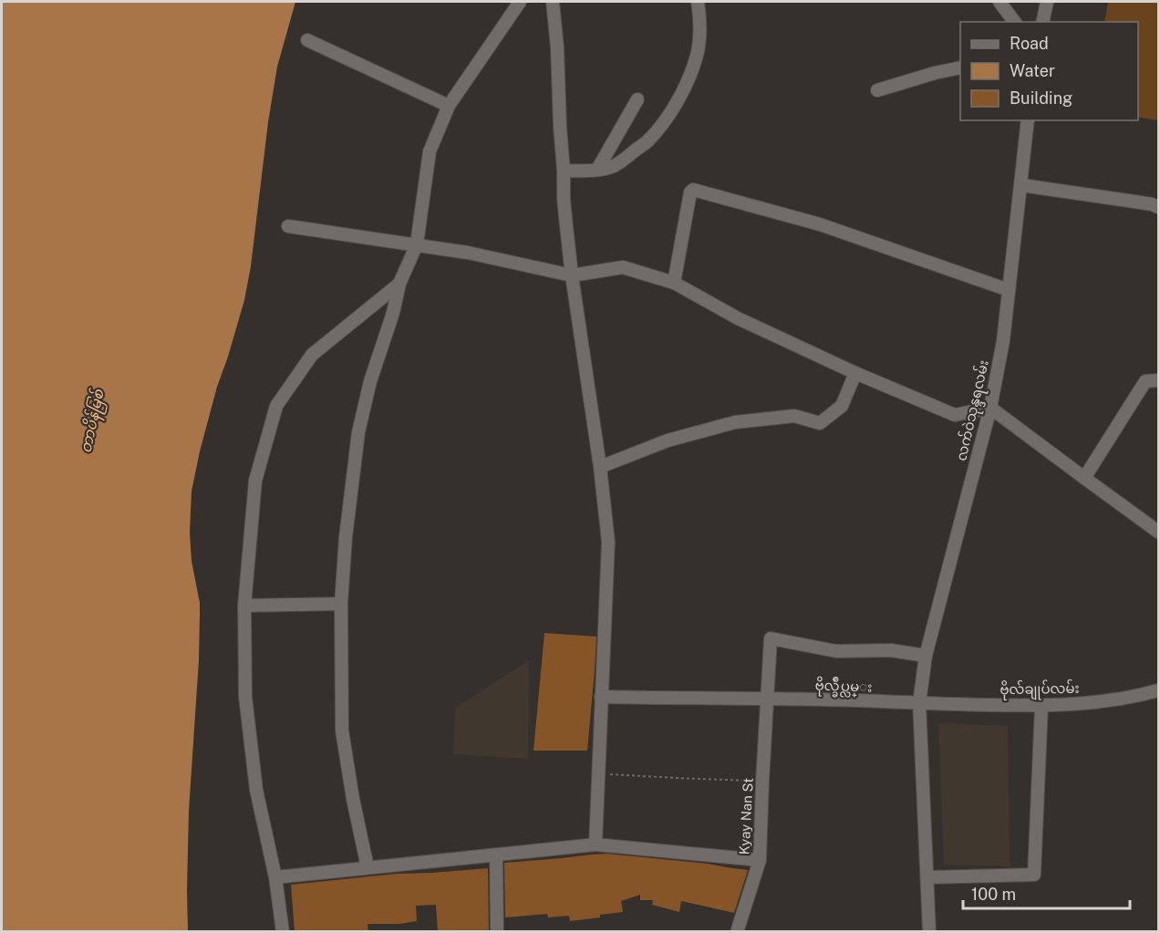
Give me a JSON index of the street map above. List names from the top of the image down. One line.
{"streets":{"street":["လက်ဝဲသုန္ဒရလမ်း","ဗိုလ္ခ်ဳပ္လမ္း","ဗိုလ်ချုပ်လမ်း","Kyay Nan St"]},"crossings":[["လက်ဝဲသုန္ဒရလမ်း","ဗိုလ္ခ်ဳပ္လမ္း"],["လက်ဝဲသုန္ဒရလမ်း","ဗိုလ်ချုပ်လမ်း"],["လက်ဝဲသုန္ဒရလမ်း","Kyay Nan St"],["ဗိုလ္ခ်ဳပ္လမ္း","ဗိုလ်ချုပ်လမ်း"],["ဗိုလ္ခ်ဳပ္လမ္း","Kyay Nan St"]],"water":["တာပိန်မြစ်"],"legend":["Road","Water","Building"],"scale_bar":"100 m"}
